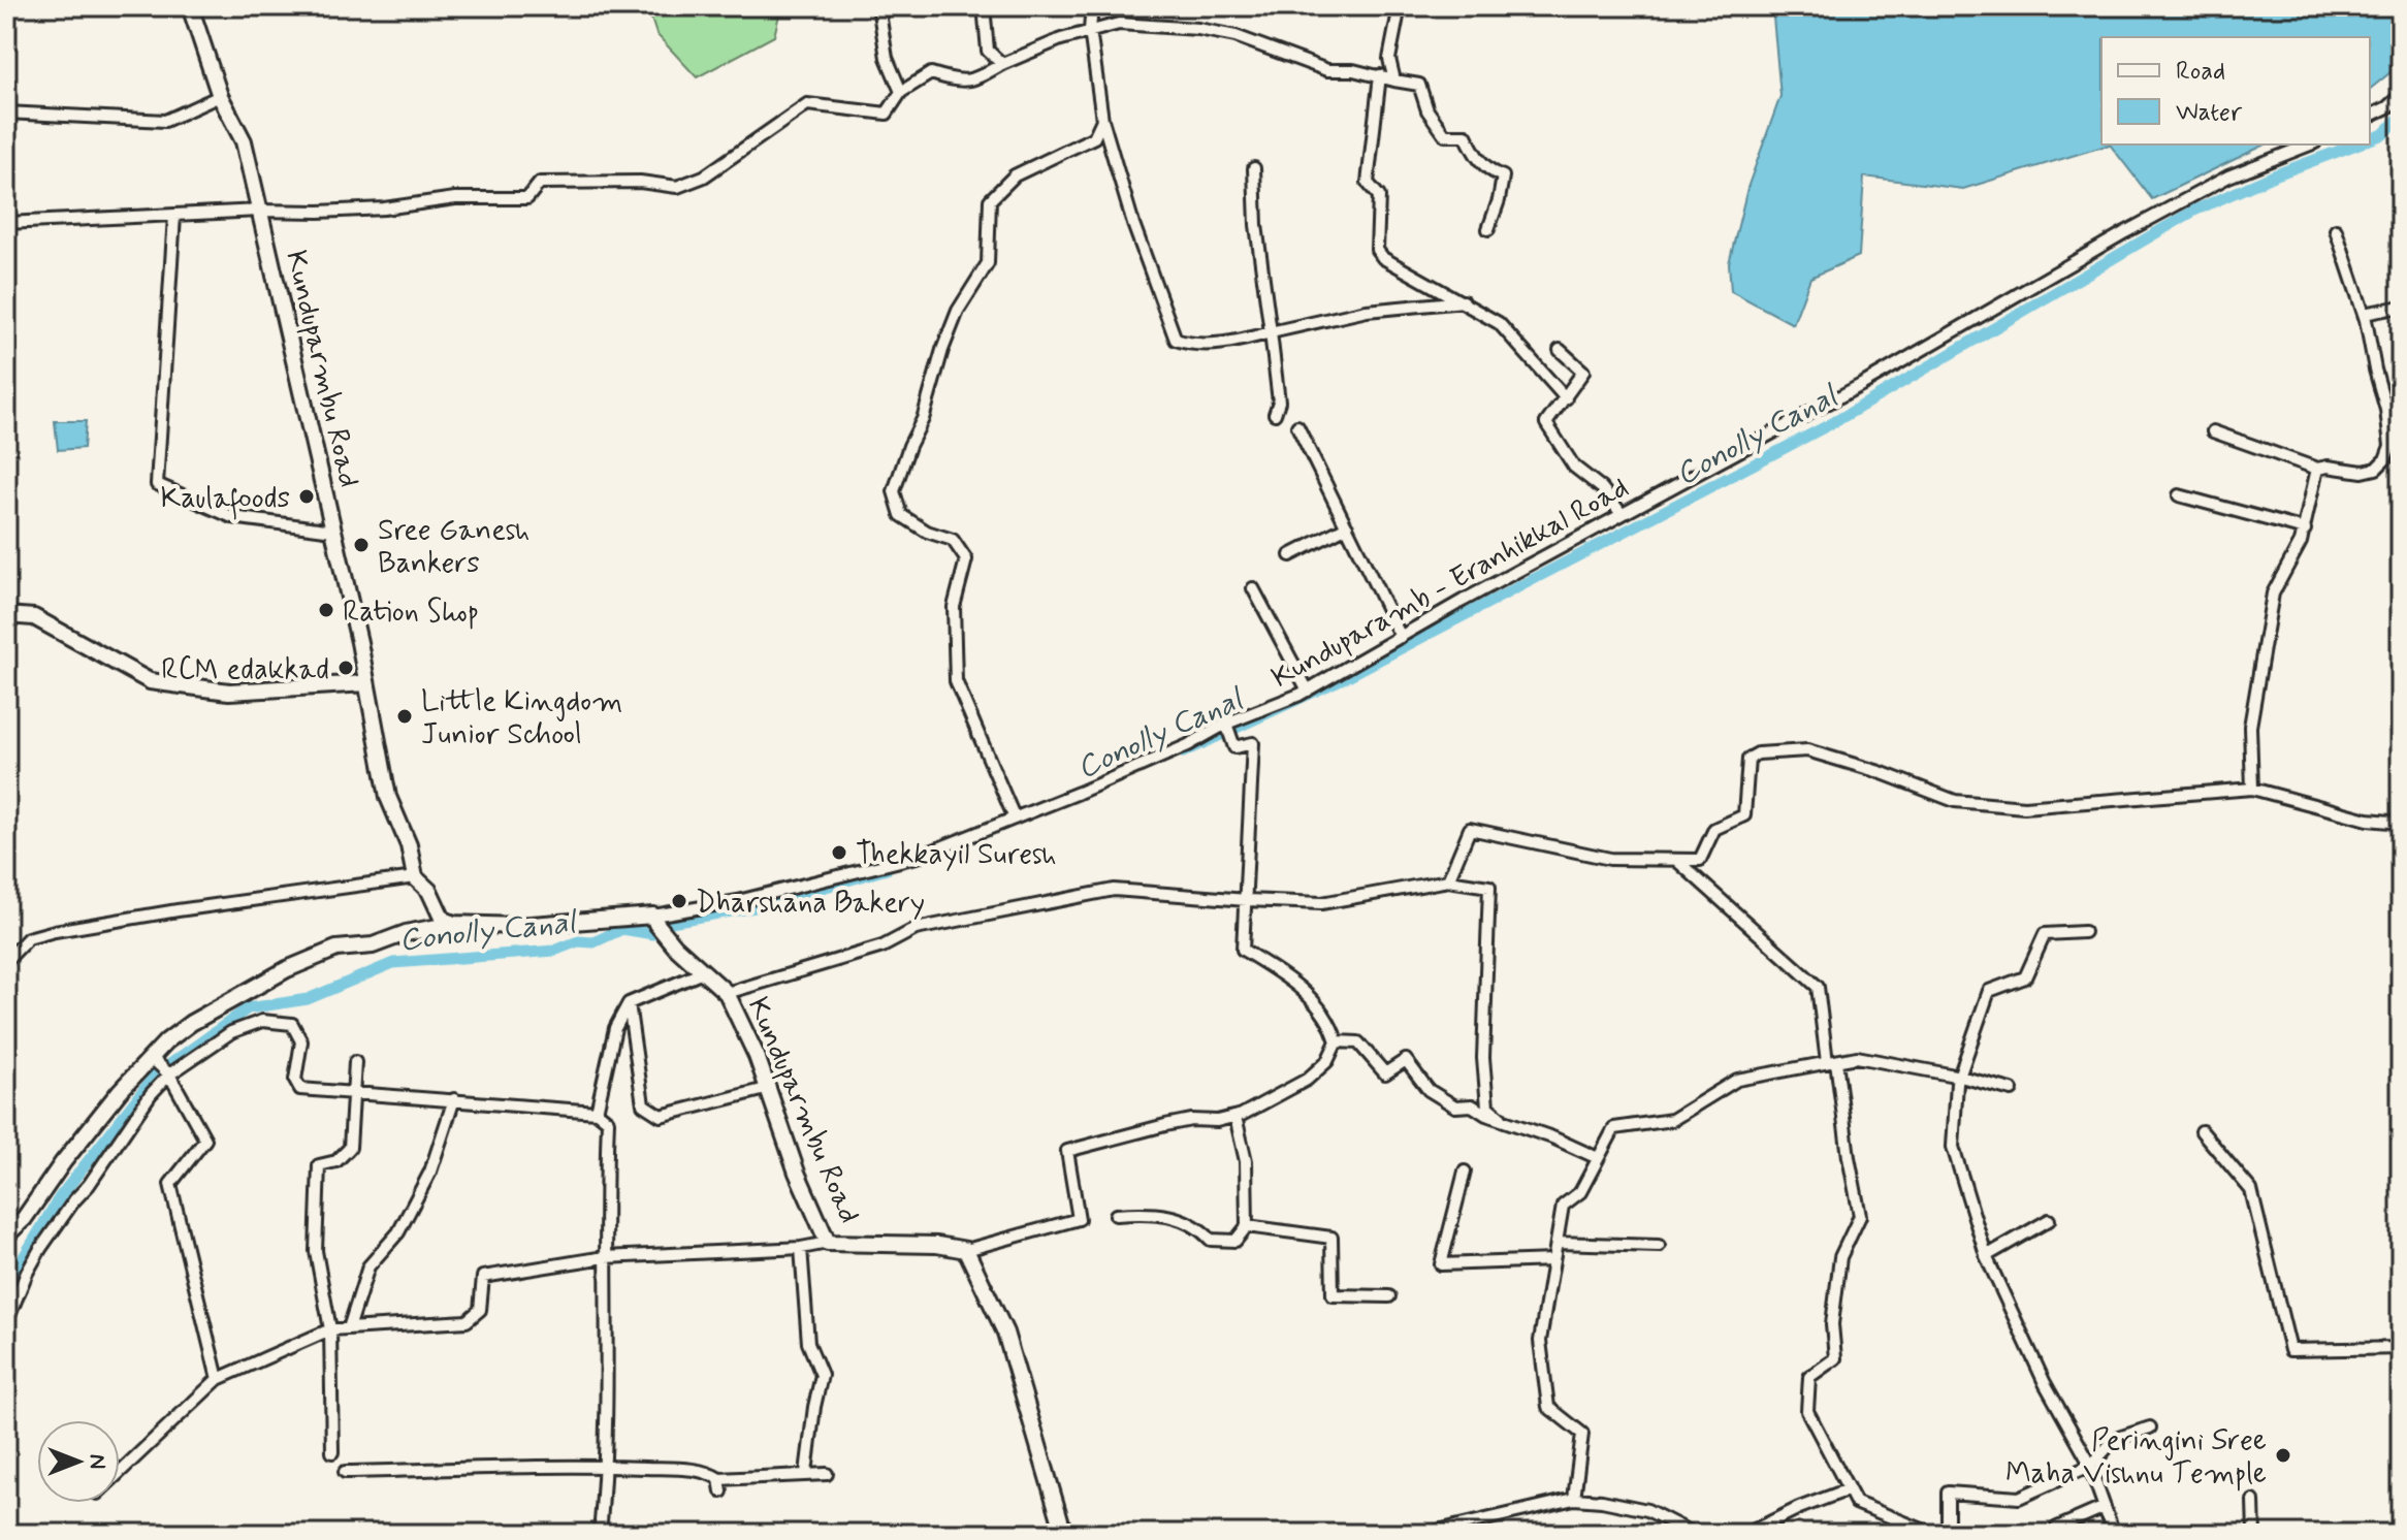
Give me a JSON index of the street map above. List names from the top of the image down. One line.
{"streets":{"main road":["Kunduparmbu Road"],"street":["Kunduparamb - Eranhikkal Road"]},"crossings":[["Kunduparmbu Road","Kunduparamb - Eranhikkal Road"]],"water":["Conolly Canal"],"places":["Kaulafoods","Sree Ganesh Bankers","Ration Shop","RCM edakkad","Little Kingdom Junior School","Thekkayil Suresh","Dharshana Bakery","Peringini Sree Maha Vishnu Temple"],"legend":["Road","Water"],"north":"right"}
